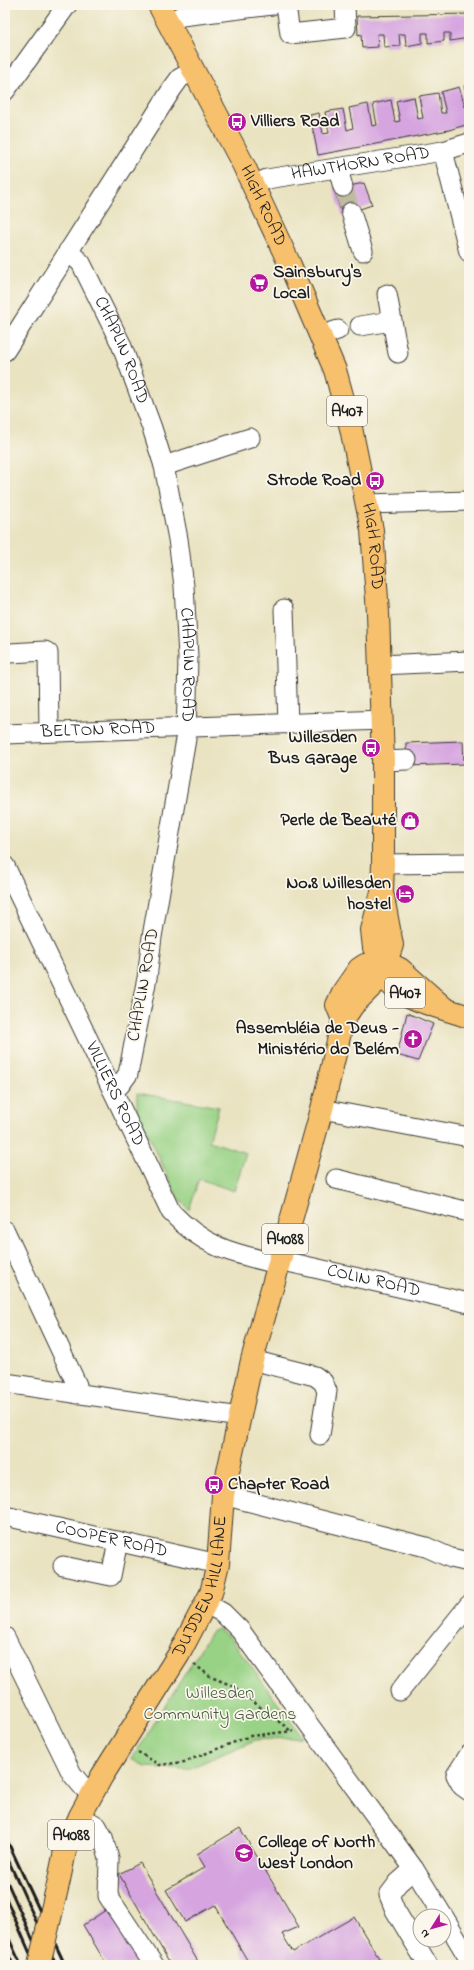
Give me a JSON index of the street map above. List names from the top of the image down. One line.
{"streets":{"main road":["HIGH ROAD","A407","A4088","DUDDEN HILL LANE"],"street":["HAWTHORN ROAD","CHAPLIN ROAD","BELTON ROAD","VILLIERS ROAD","COLIN ROAD","COOPER ROAD"]},"crossings":[["HAWTHORN ROAD","HIGH ROAD"],["HIGH ROAD","BELTON ROAD"],["HIGH ROAD","DUDDEN HILL LANE"],["CHAPLIN ROAD","BELTON ROAD"],["CHAPLIN ROAD","VILLIERS ROAD"],["VILLIERS ROAD","COLIN ROAD"],["VILLIERS ROAD","DUDDEN HILL LANE"],["COLIN ROAD","DUDDEN HILL LANE"],["COOPER ROAD","DUDDEN HILL LANE"]],"parks":["Willesden Community Gardens"],"places":{"bus stop":["Villiers Road","Strode Road","Willesden Bus Garage","Chapter Road"],"supermarket":["Sainsbury's Local"],"shop":["Perle de Beauté"],"hotel":["No.8 Willesden hostel"],"church":["Assembléia de Deus - Ministério do Belém"],"school or university":["College of North West London"]},"north":"bottom left"}
